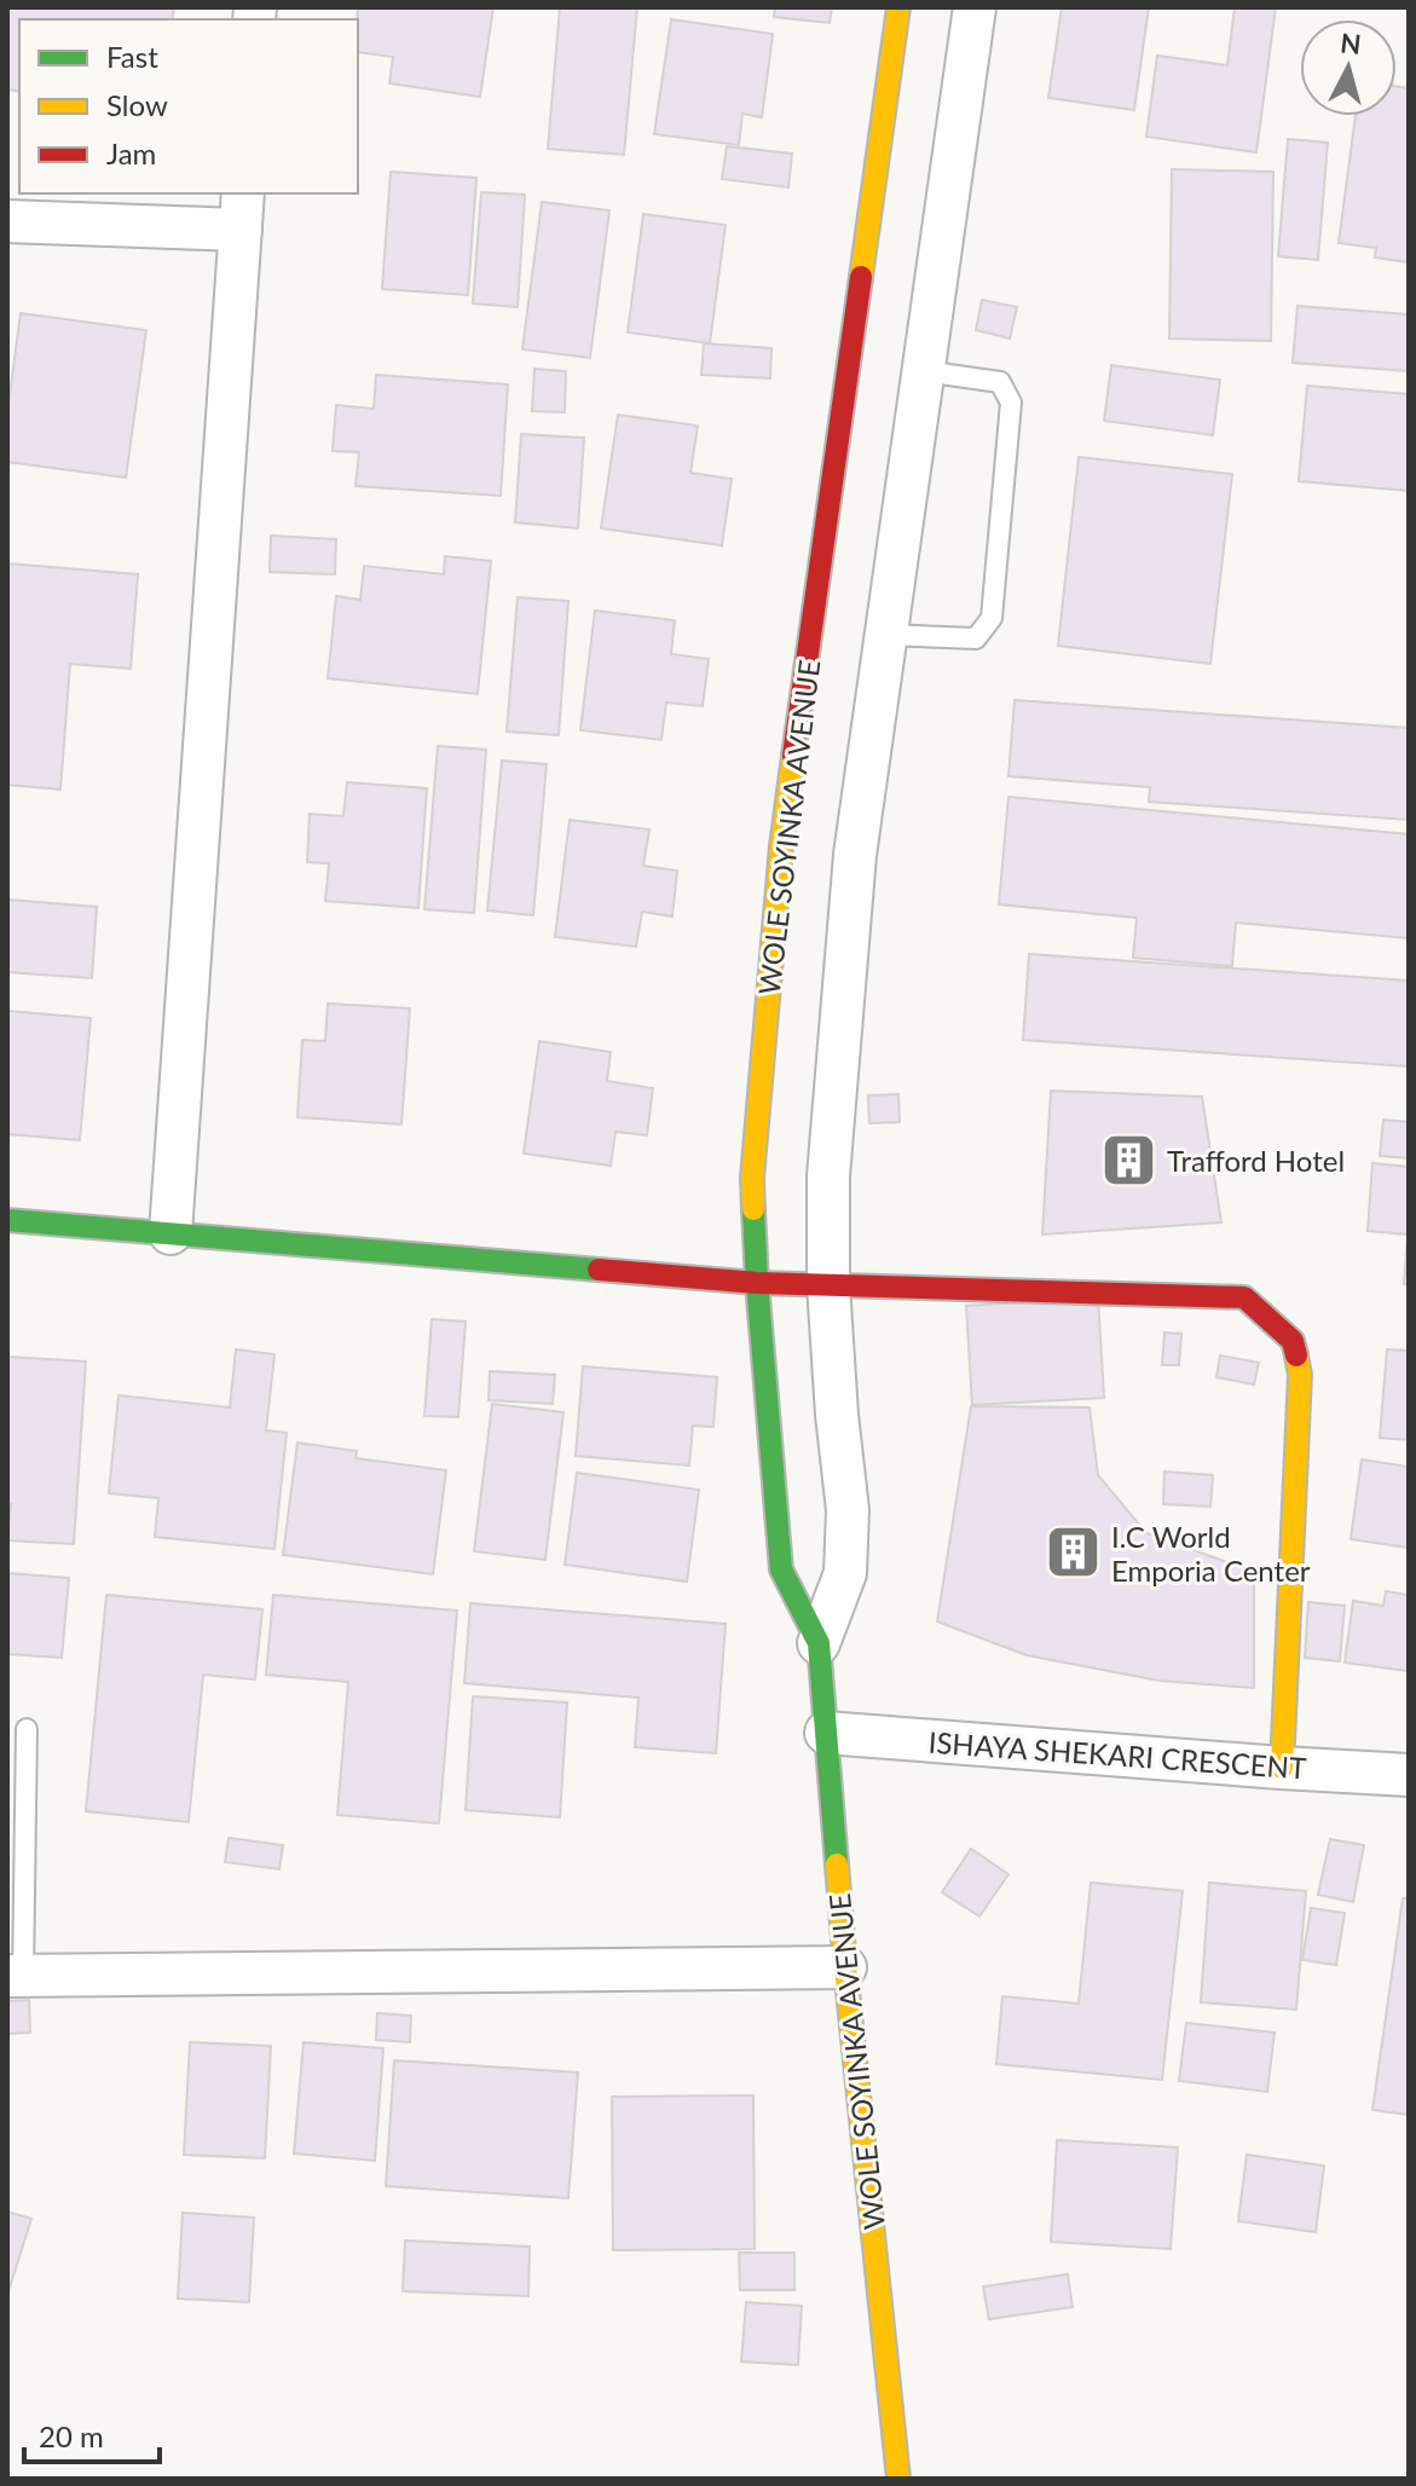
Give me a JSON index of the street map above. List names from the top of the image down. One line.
{"streets":{"street":["WOLE SOYINKA AVENUE","ISHAYA SHEKARI CRESCENT"]},"crossings":[["WOLE SOYINKA AVENUE","ISHAYA SHEKARI CRESCENT"]],"places":{"building":["Trafford Hotel","I.C World Emporia Center"]},"legend":["Fast","Slow","Jam"],"scale_bar":"20 m","north":"top"}
